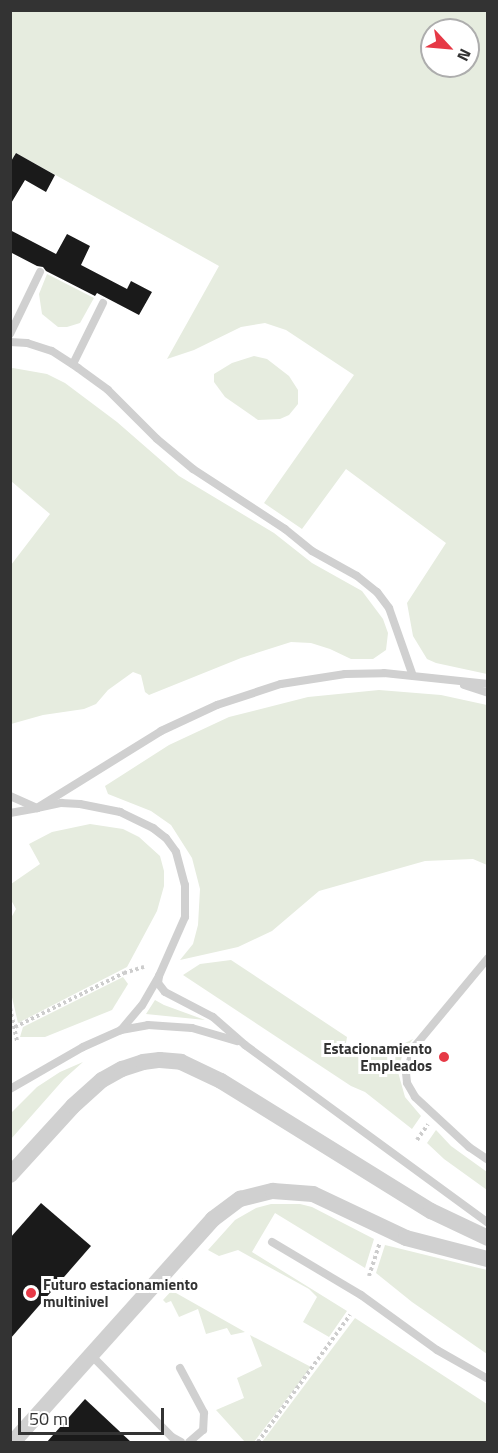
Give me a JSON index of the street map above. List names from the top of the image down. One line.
{"places":["Estacionamiento Empleados","Futuro estacionamiento multinivel"],"scale_bar":"50 m","north":"bottom right"}
